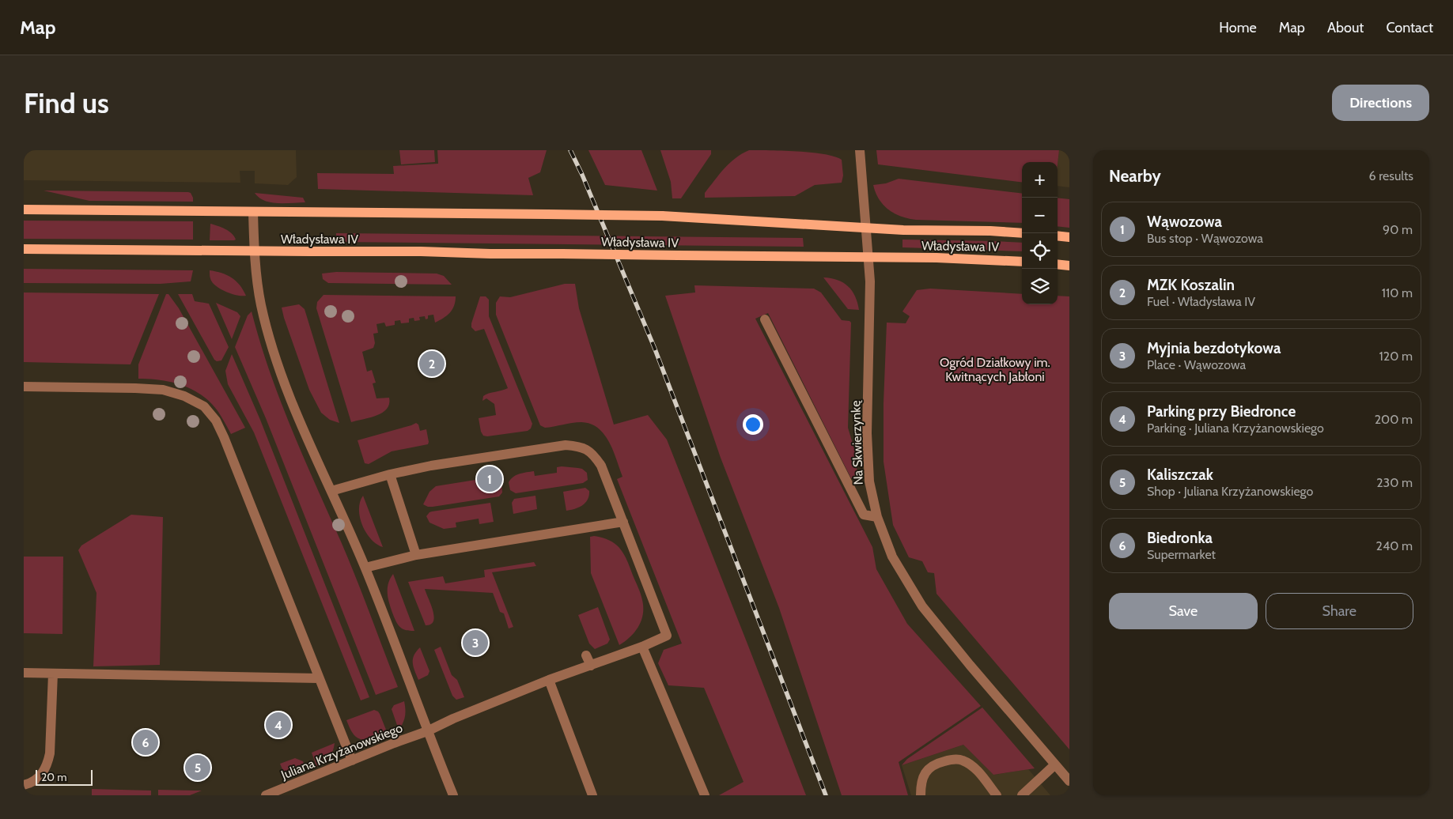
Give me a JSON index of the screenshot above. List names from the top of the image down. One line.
{"streets":{"main road":["Władysława IV"],"street":["Na Skwierzynkę","Juliana Krzyżanowskiego"]},"crossings":[["Władysława IV","Na Skwierzynkę"]],"parks":["Ogród Działkowy im. Kwitnących Jabłoni"],"scale_bar":"20 m","page":{"header":"Map","nav":["Home","Map","About","Contact"],"buttons":["Directions",["Save","Share"]],"title":"Find us","heading":["Nearby","6 results"],"map_buttons":["+","−"],"list":[{"mark":"1","name":"Wąwozowa","note":"Bus stop · Wąwozowa","value":"90 m"},{"mark":"2","name":"MZK Koszalin","note":"Fuel · Władysława IV","value":"110 m"},{"mark":"3","name":"Myjnia bezdotykowa","note":"Place · Wąwozowa","value":"120 m"},{"mark":"4","name":"Parking przy Biedronce","note":"Parking · Juliana Krzyżanowskiego","value":"200 m"},{"mark":"5","name":"Kaliszczak","note":"Shop · Juliana Krzyżanowskiego","value":"230 m"},{"mark":"6","name":"Biedronka","note":"Supermarket","value":"240 m"}],"pins":["2","1","3","4","6","5"],"scale":"20 m"}}
